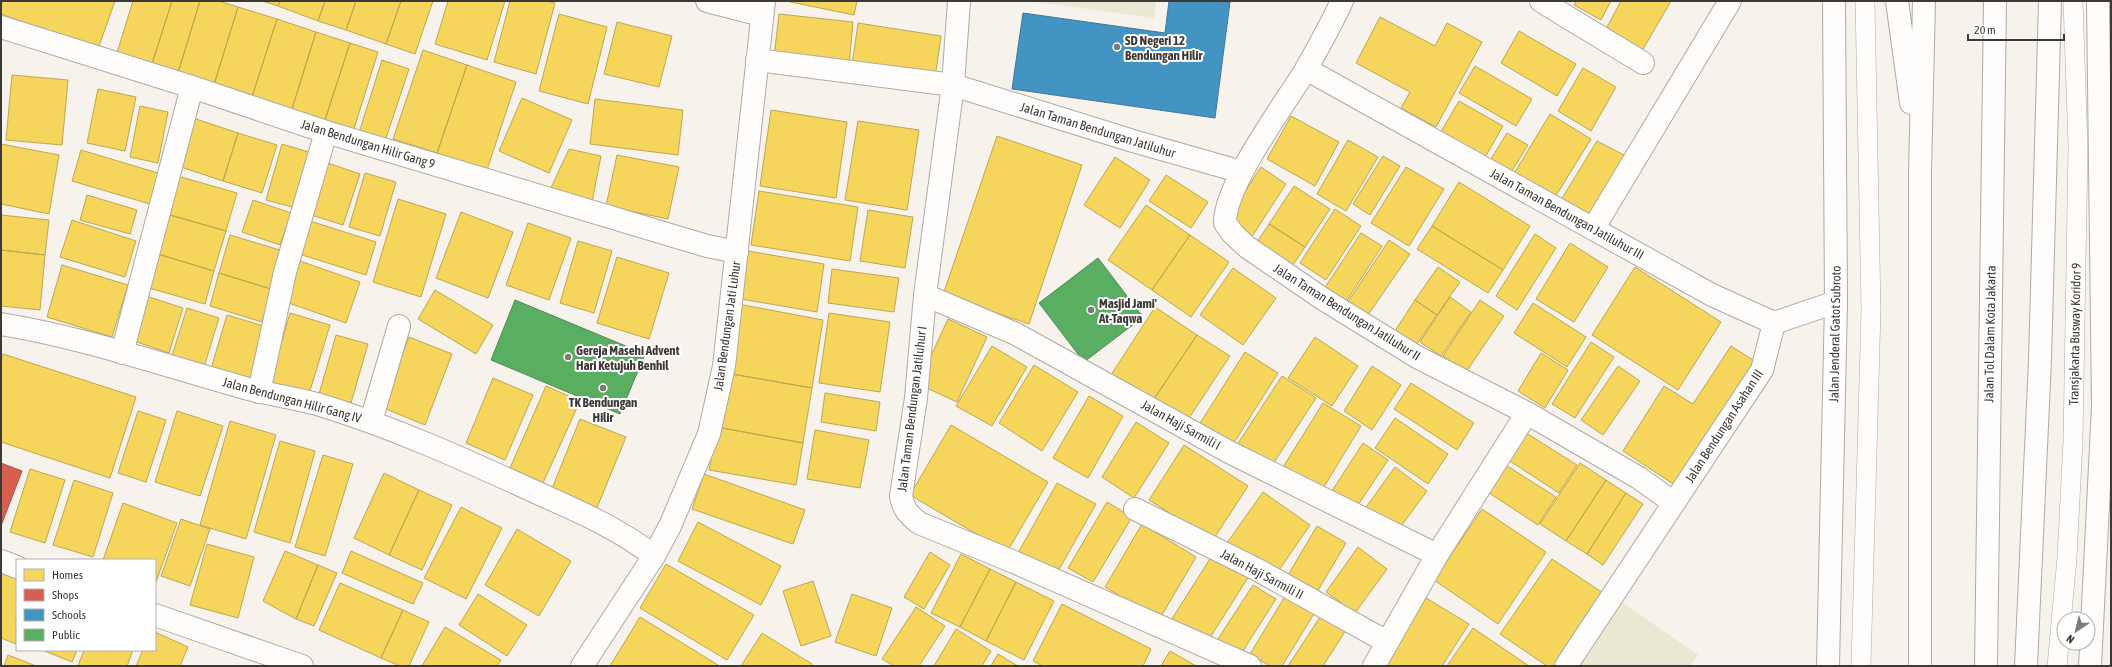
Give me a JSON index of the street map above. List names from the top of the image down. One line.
{"streets":{"main road":["Jalan Taman Bendungan Jatiluhur","Jalan Bendungan Hilir Gang 9","Jalan Taman Bendungan Jatiluhur III","Jalan Taman Bendungan Jatiluhur II","Jalan Bendungan Jati Luhur","Jalan Jenderal Gatot Subroto","Jalan Tol Dalam Kota Jakarta","Jalan Bendungan Hilir Gang IV","Jalan Taman Bendungan Jatiluhur I","Jalan Haji Sarmili I","Jalan Bendungan Asahan III","Jalan Haji Sarmili II"],"lane":["Transjakarta Busway Koridor 9"]},"crossings":[["Jalan Taman Bendungan Jatiluhur","Jalan Taman Bendungan Jatiluhur II"],["Jalan Taman Bendungan Jatiluhur","Jalan Bendungan Jati Luhur"],["Jalan Taman Bendungan Jatiluhur","Jalan Taman Bendungan Jatiluhur I"],["Jalan Bendungan Hilir Gang 9","Jalan Bendungan Jati Luhur"],["Jalan Taman Bendungan Jatiluhur III","Jalan Bendungan Asahan III"],["Jalan Bendungan Jati Luhur","Jalan Bendungan Hilir Gang IV"],["Jalan Taman Bendungan Jatiluhur I","Jalan Haji Sarmili I"]],"places":["SD Negeri 12 Bendungan Hilir","Masjid Jami' At-Taqwa","Gereja Masehi Advent Hari Ketujuh Benhil","TK Bendungan Hilir"],"legend":["Homes","Shops","Schools","Public"],"scale_bar":"20 m","north":"bottom left"}
